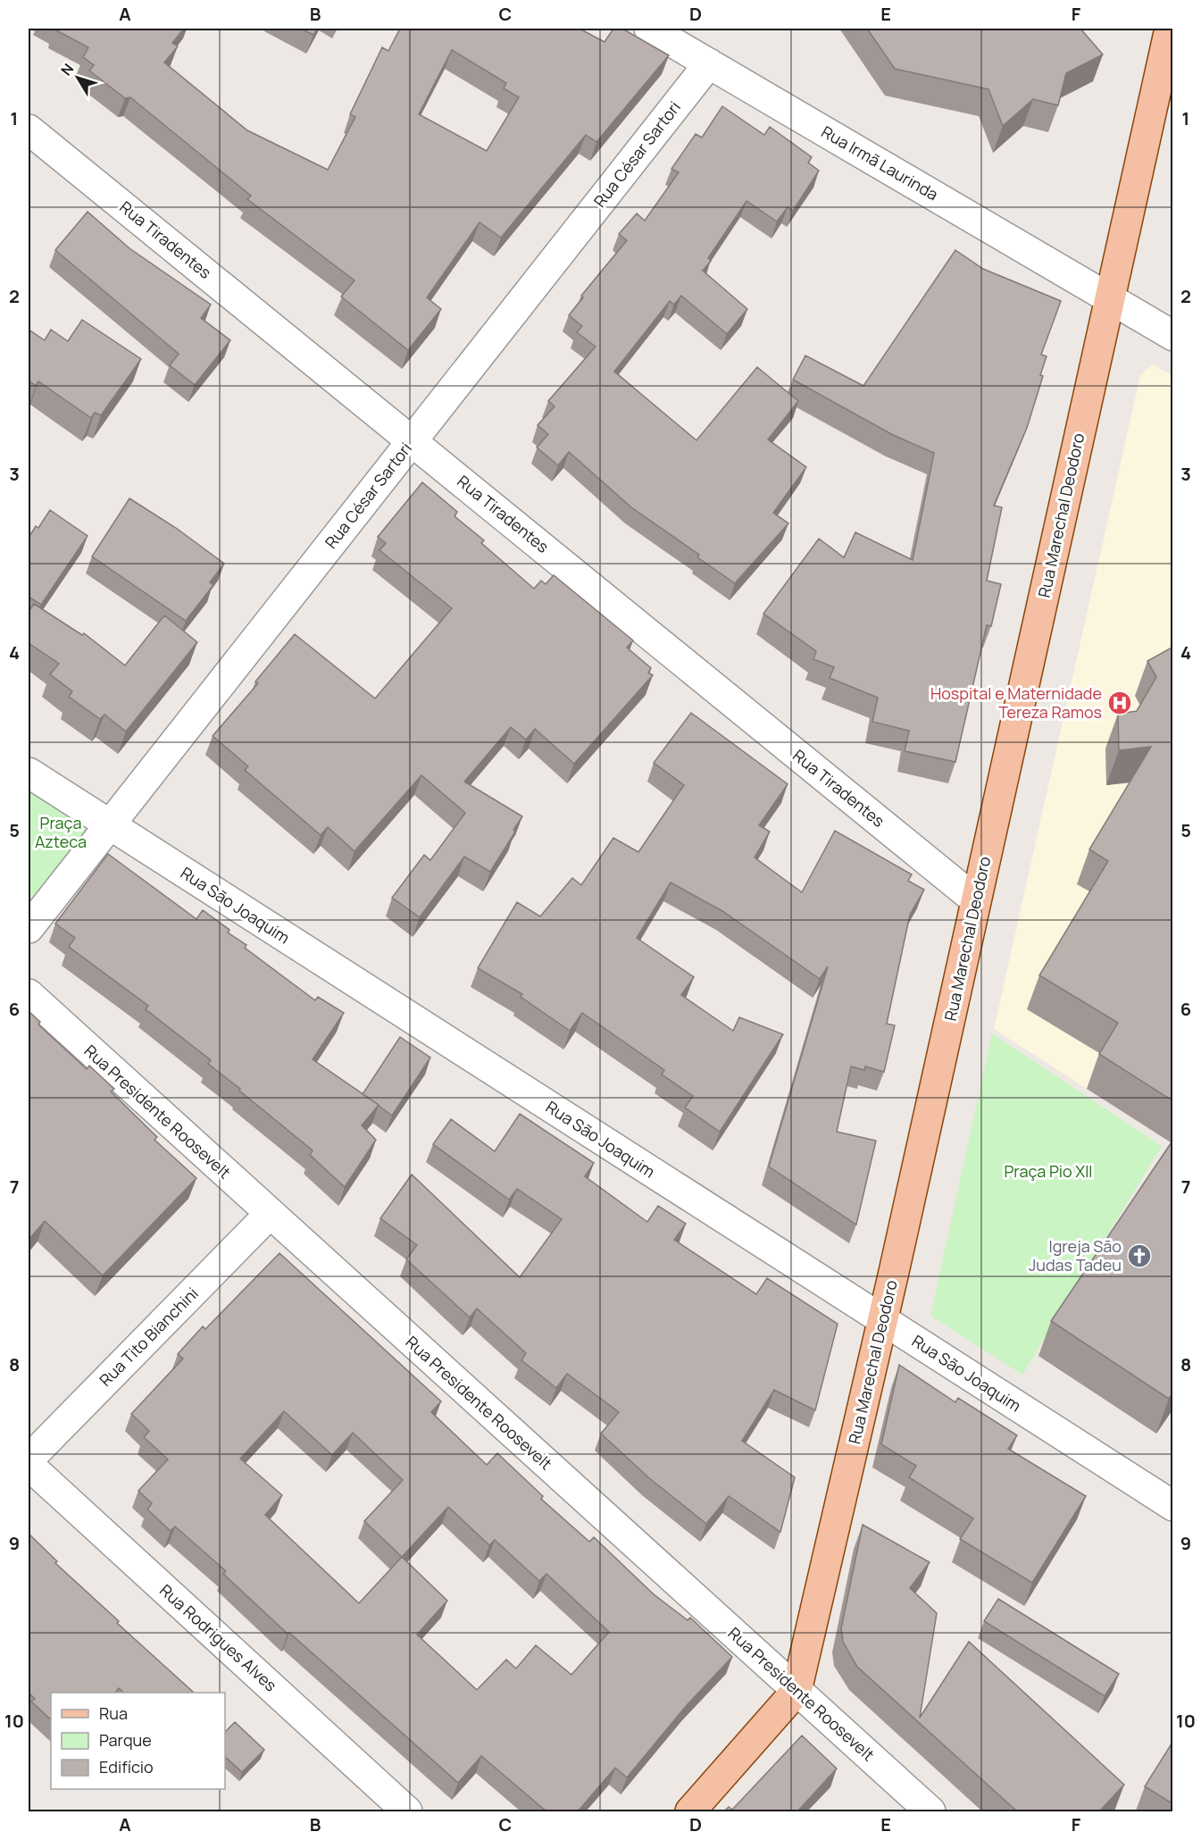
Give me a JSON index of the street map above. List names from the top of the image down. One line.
{"streets":{"main road":["Rua Marechal Deodoro"],"street":["Rua César Sartori","Rua Irmã Laurinda","Rua Tiradentes","Rua São Joaquim","Rua Presidente Roosevelt","Rua Tito Bianchini","Rua Rodrigues Alves"]},"crossings":[["Rua César Sartori","Rua Irmã Laurinda"],["Rua César Sartori","Rua Tiradentes"],["Rua César Sartori","Rua São Joaquim"],["Rua Irmã Laurinda","Rua Marechal Deodoro"],["Rua Tiradentes","Rua Marechal Deodoro"],["Rua Marechal Deodoro","Rua São Joaquim"],["Rua Marechal Deodoro","Rua Presidente Roosevelt"],["Rua Presidente Roosevelt","Rua Tito Bianchini"]],"parks":["Praça Azteca","Praça Pio XII"],"places":{"hospital":["Hospital e Maternidade Tereza Ramos"],"church":["Igreja São Judas Tadeu"]},"legend":["Rua","Parque","Edifício"],"north":"top left","grid":{"columns":["A","B","C","D","E","F"],"rows":["1","2","3","4","5","6","7","8","9","10"]}}
